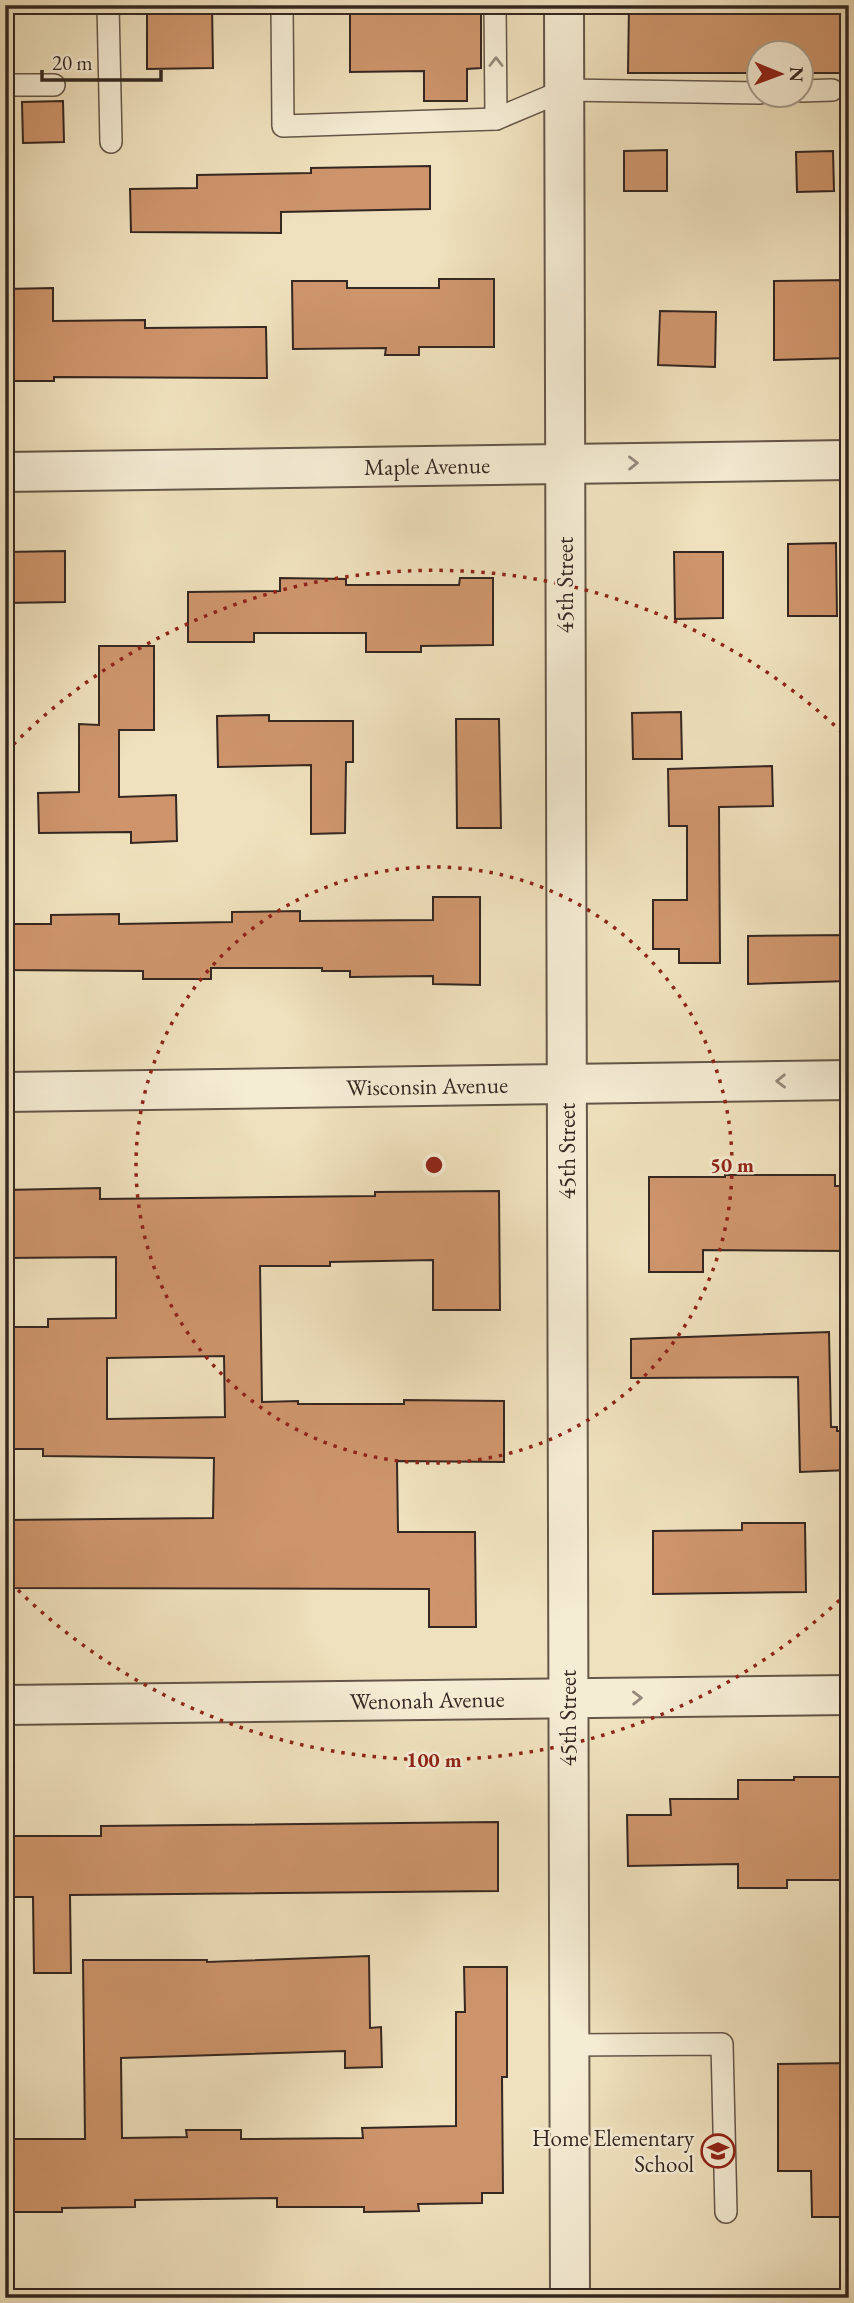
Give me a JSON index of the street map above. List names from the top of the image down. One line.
{"streets":{"street":["Maple Avenue","45th Street","Wisconsin Avenue","Wenonah Avenue"]},"crossings":[["Maple Avenue","45th Street"],["45th Street","Wisconsin Avenue"],["45th Street","Wenonah Avenue"]],"places":{"school or university":["Home Elementary School"]},"scale_bar":"20 m","north":"right","rings":["50 m","100 m"]}
